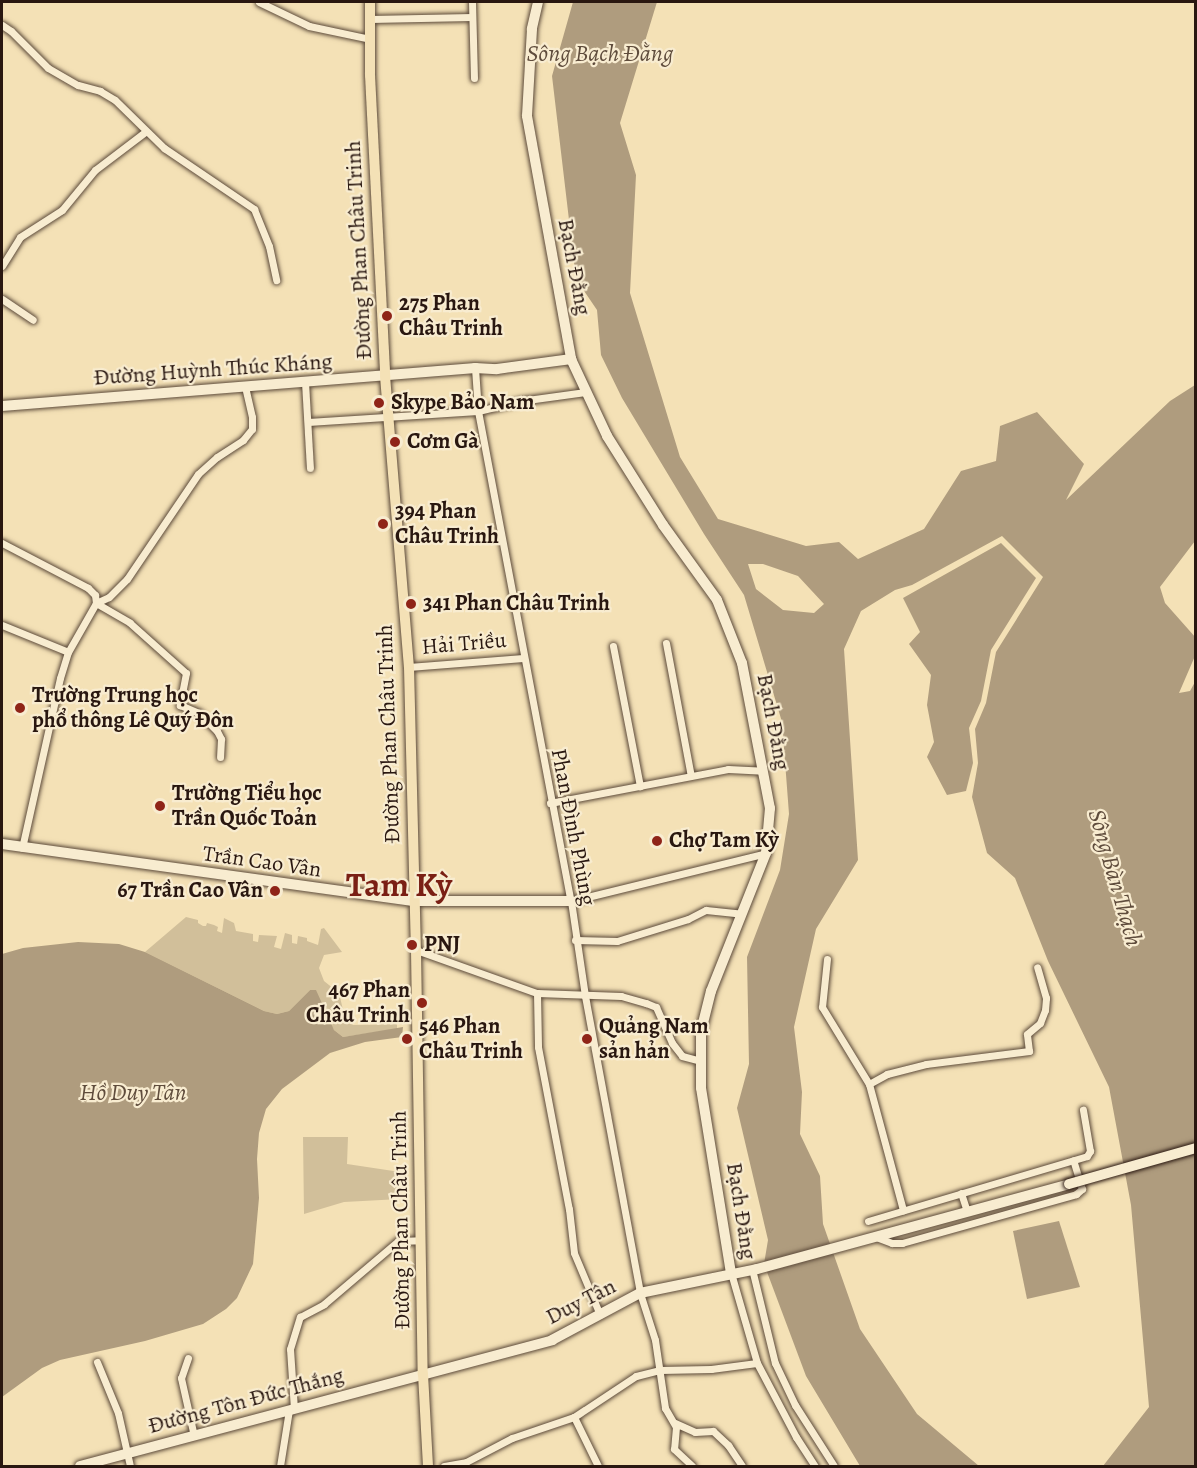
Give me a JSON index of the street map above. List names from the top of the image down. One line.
{"streets":{"main road":["Đường Phan Châu Trinh"],"street":["Bạch Đằng","Đường Huỳnh Thúc Kháng","Hải Triều","Phan Đình Phùng","Trần Cao Vân","Duy Tân","Đường Tôn Đức Thắng"]},"crossings":[["Đường Phan Châu Trinh","Đường Huỳnh Thúc Kháng"],["Đường Phan Châu Trinh","Hải Triều"],["Đường Phan Châu Trinh","Trần Cao Vân"],["Đường Phan Châu Trinh","Duy Tân"],["Đường Phan Châu Trinh","Đường Tôn Đức Thắng"],["Bạch Đằng","Đường Huỳnh Thúc Kháng"],["Bạch Đằng","Trần Cao Vân"],["Bạch Đằng","Duy Tân"],["Đường Huỳnh Thúc Kháng","Phan Đình Phùng"],["Hải Triều","Phan Đình Phùng"],["Phan Đình Phùng","Trần Cao Vân"],["Phan Đình Phùng","Duy Tân"],["Duy Tân","Đường Tôn Đức Thắng"]],"districts":["Tam Kỳ"],"water":["Sông Bạch Đằng","Sông Bàn Thạch","Hồ Duy Tân"],"places":["275 Phan Châu Trinh","Skype Bảo Nam","Cơm Gà","394 Phan Châu Trinh","341 Phan Châu Trinh","Trường Trung học phổ thông Lê Quý Đôn","Trường Tiểu học Trần Quốc Toản","Chợ Tam Kỳ","67 Trần Cao Vân","PNJ","467 Phan Châu Trinh","546 Phan Châu Trinh","Quảng Nam sản hản"]}
